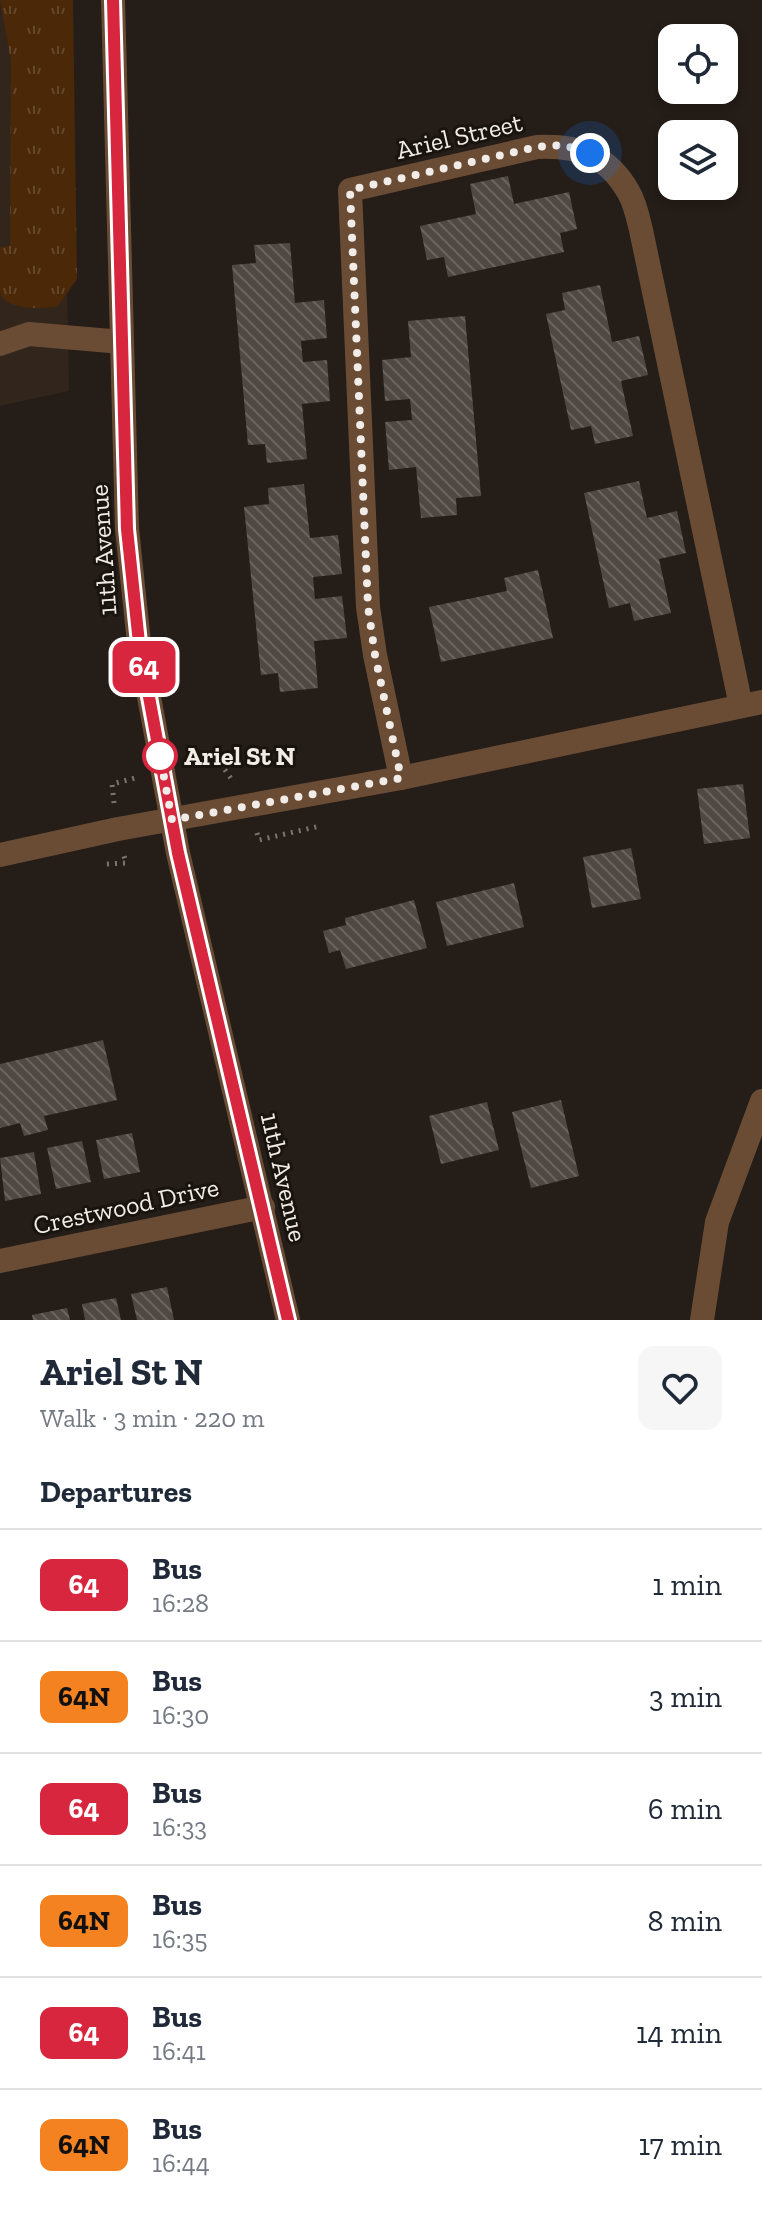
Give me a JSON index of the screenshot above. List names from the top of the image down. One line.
{"streets":{"street":["Ariel Street","11th Avenue","Crestwood Drive"]},"crossings":[["Ariel Street","11th Avenue"],["11th Avenue","Crestwood Drive"]],"places":["Ariel St N"],"lines":["bus line 64"],"page":{"on_map":"64","heading":[["Ariel St N","Walk · 3 min · 220 m"],"Departures"],"list":[{"mark":"64","name":"Bus","note":"16:28","value":"1 min"},{"mark":"64N","name":"Bus","note":"16:30","value":"3 min"},{"mark":"64","name":"Bus","note":"16:33","value":"6 min"},{"mark":"64N","name":"Bus","note":"16:35","value":"8 min"},{"mark":"64","name":"Bus","note":"16:41","value":"14 min"},{"mark":"64N","name":"Bus","note":"16:44","value":"17 min"}]}}
